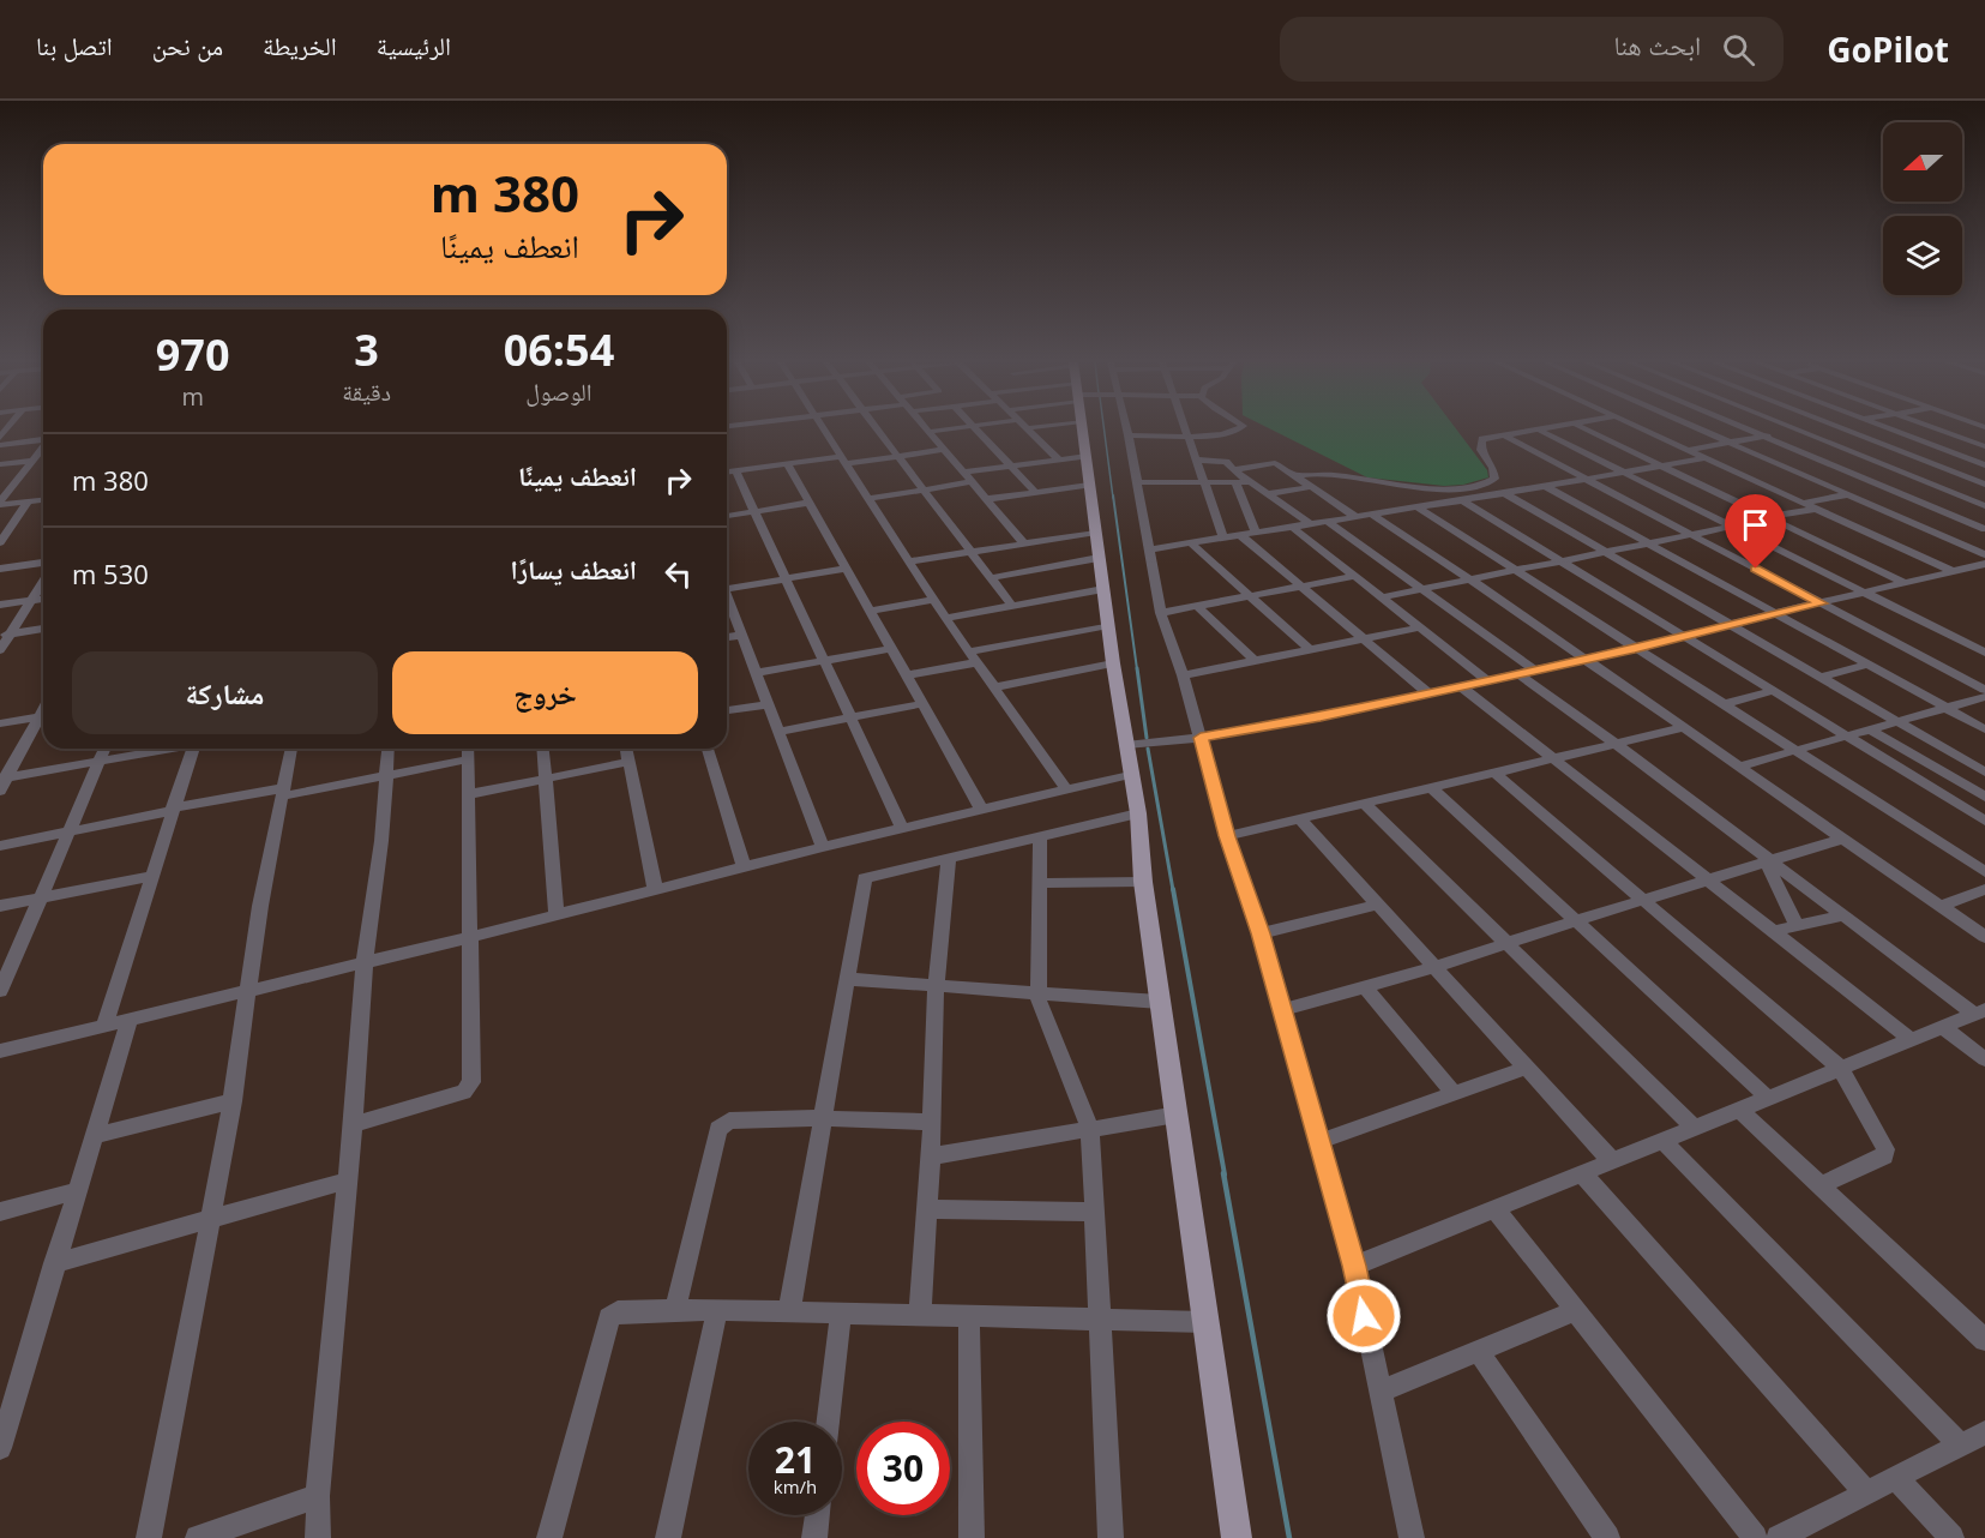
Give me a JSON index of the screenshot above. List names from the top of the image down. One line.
{"north":"left","page":{"header":"GoPilot","search":"ابحث هنا","nav":["الرئيسية","الخريطة","من نحن","اتصل بنا"],"turn":["380 m","انعطف يمينًا"],"eta":["06:54","الوصول","3","دقيقة","970","m"],"list":[{"name":"انعطف يمينًا","value":"380 m"},{"name":"انعطف يسارًا","value":"530 m"}],"buttons":["خروج","مشاركة"],"speed":"21 km/h","limit":"30"}}
